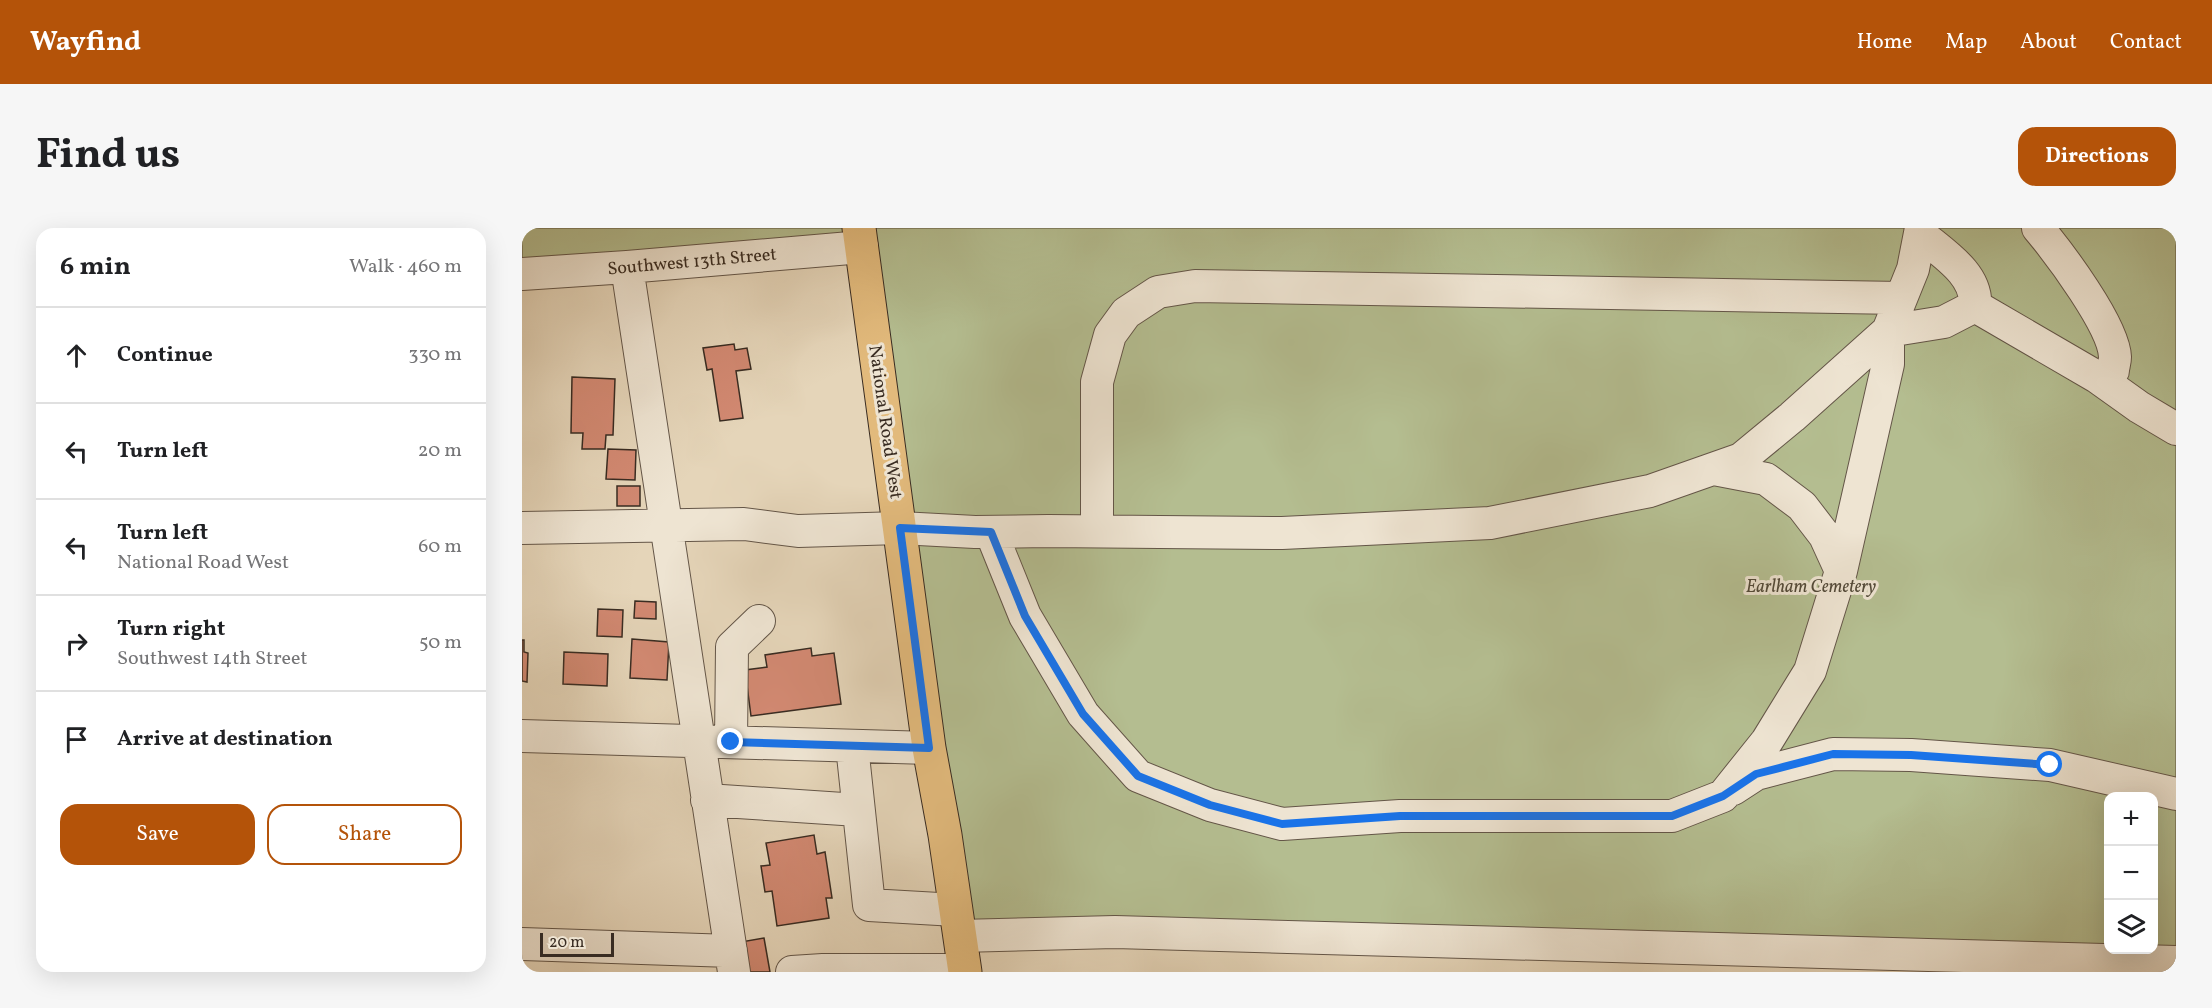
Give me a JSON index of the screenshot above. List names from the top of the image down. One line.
{"streets":{"main road":["National Road West"],"street":["Southwest 13th Street"]},"crossings":[["Southwest 13th Street","National Road West"]],"parks":["Earlham Cemetery"],"scale_bar":"20 m","page":{"header":"Wayfind","nav":["Home","Map","About","Contact"],"title":"Find us","buttons":["Directions",["Save","Share"]],"heading":["6 min","Walk · 460 m"],"list":[["Continue","330 m"],["Turn left","20 m"],["Turn left","National Road West","60 m"],["Turn right","Southwest 14th Street","50 m"],"Arrive at destination"],"map_buttons":["+","−"],"scale":"20 m"}}
